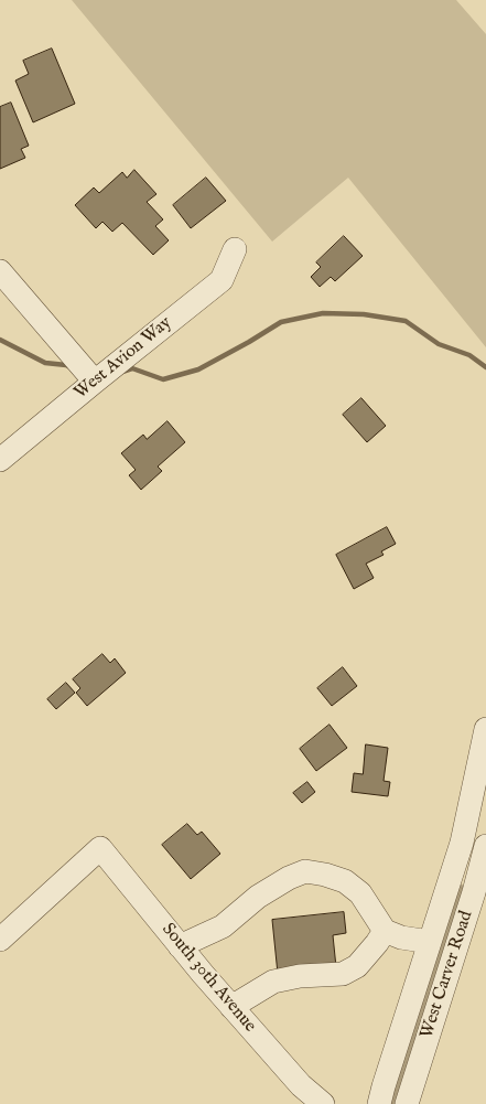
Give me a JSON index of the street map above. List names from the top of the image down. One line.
{"streets":{"street":["West Avion Way","West Carver Road","South 30th Avenue"]}}
